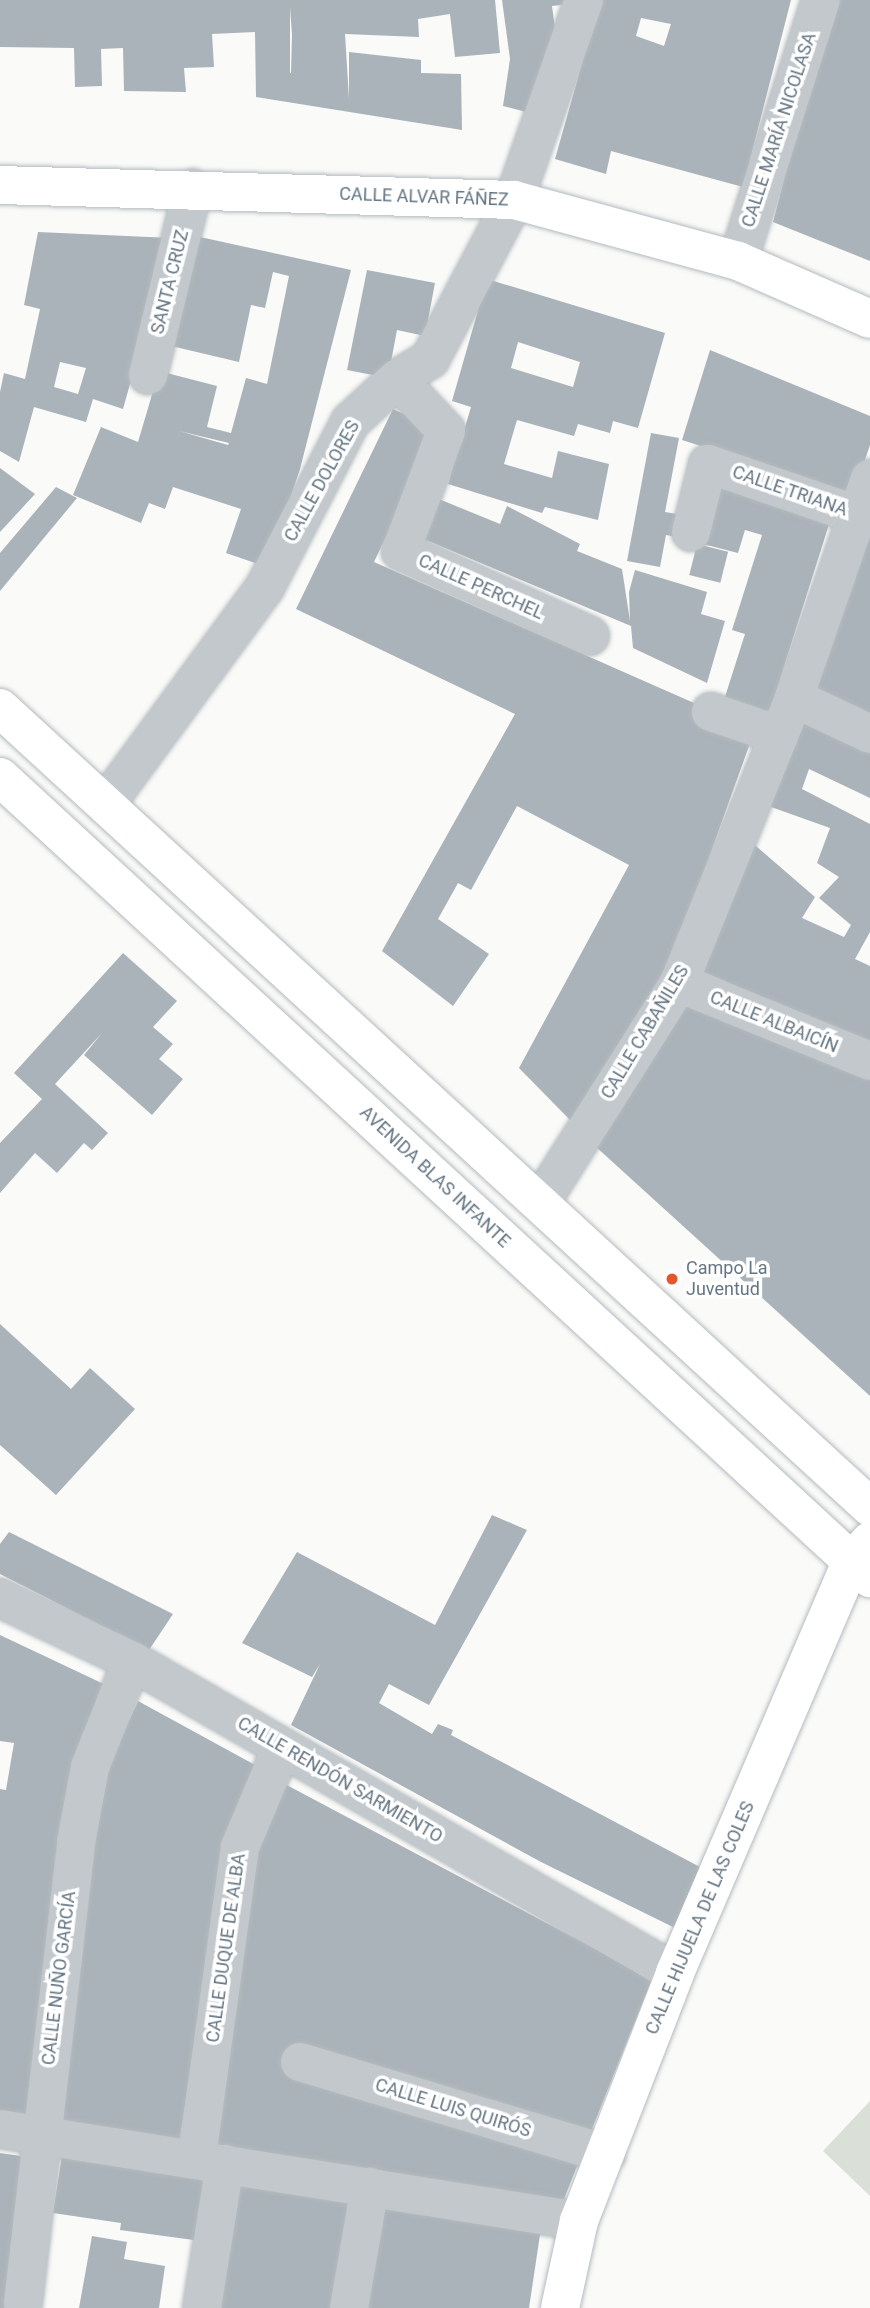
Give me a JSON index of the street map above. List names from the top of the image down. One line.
{"streets":{"main road":["CALLE ALVAR FÁÑEZ","AVENIDA BLAS INFANTE","CALLE HIJUELA DE LAS COLES"],"street":["CALLE MARÍA NICOLASA","SANTA CRUZ","CALLE DOLORES","CALLE TRIANA","CALLE PERCHEL","CALLE ALBAICÍN","CALLE CABAÑILES","CALLE RENDÓN SARMIENTO","CALLE DUQUE DE ALBA","CALLE NUÑO GARCÍA","CALLE LUIS QUIRÓS"]},"crossings":[["CALLE MARÍA NICOLASA","CALLE ALVAR FÁÑEZ"],["CALLE ALVAR FÁÑEZ","SANTA CRUZ"],["CALLE ALVAR FÁÑEZ","CALLE DOLORES"],["CALLE DOLORES","CALLE PERCHEL"],["CALLE TRIANA","CALLE CABAÑILES"],["CALLE ALBAICÍN","CALLE CABAÑILES"],["AVENIDA BLAS INFANTE","CALLE HIJUELA DE LAS COLES"],["CALLE RENDÓN SARMIENTO","CALLE HIJUELA DE LAS COLES"],["CALLE RENDÓN SARMIENTO","CALLE DUQUE DE ALBA"],["CALLE RENDÓN SARMIENTO","CALLE NUÑO GARCÍA"],["CALLE HIJUELA DE LAS COLES","CALLE LUIS QUIRÓS"]],"places":["Campo La Juventud"]}
